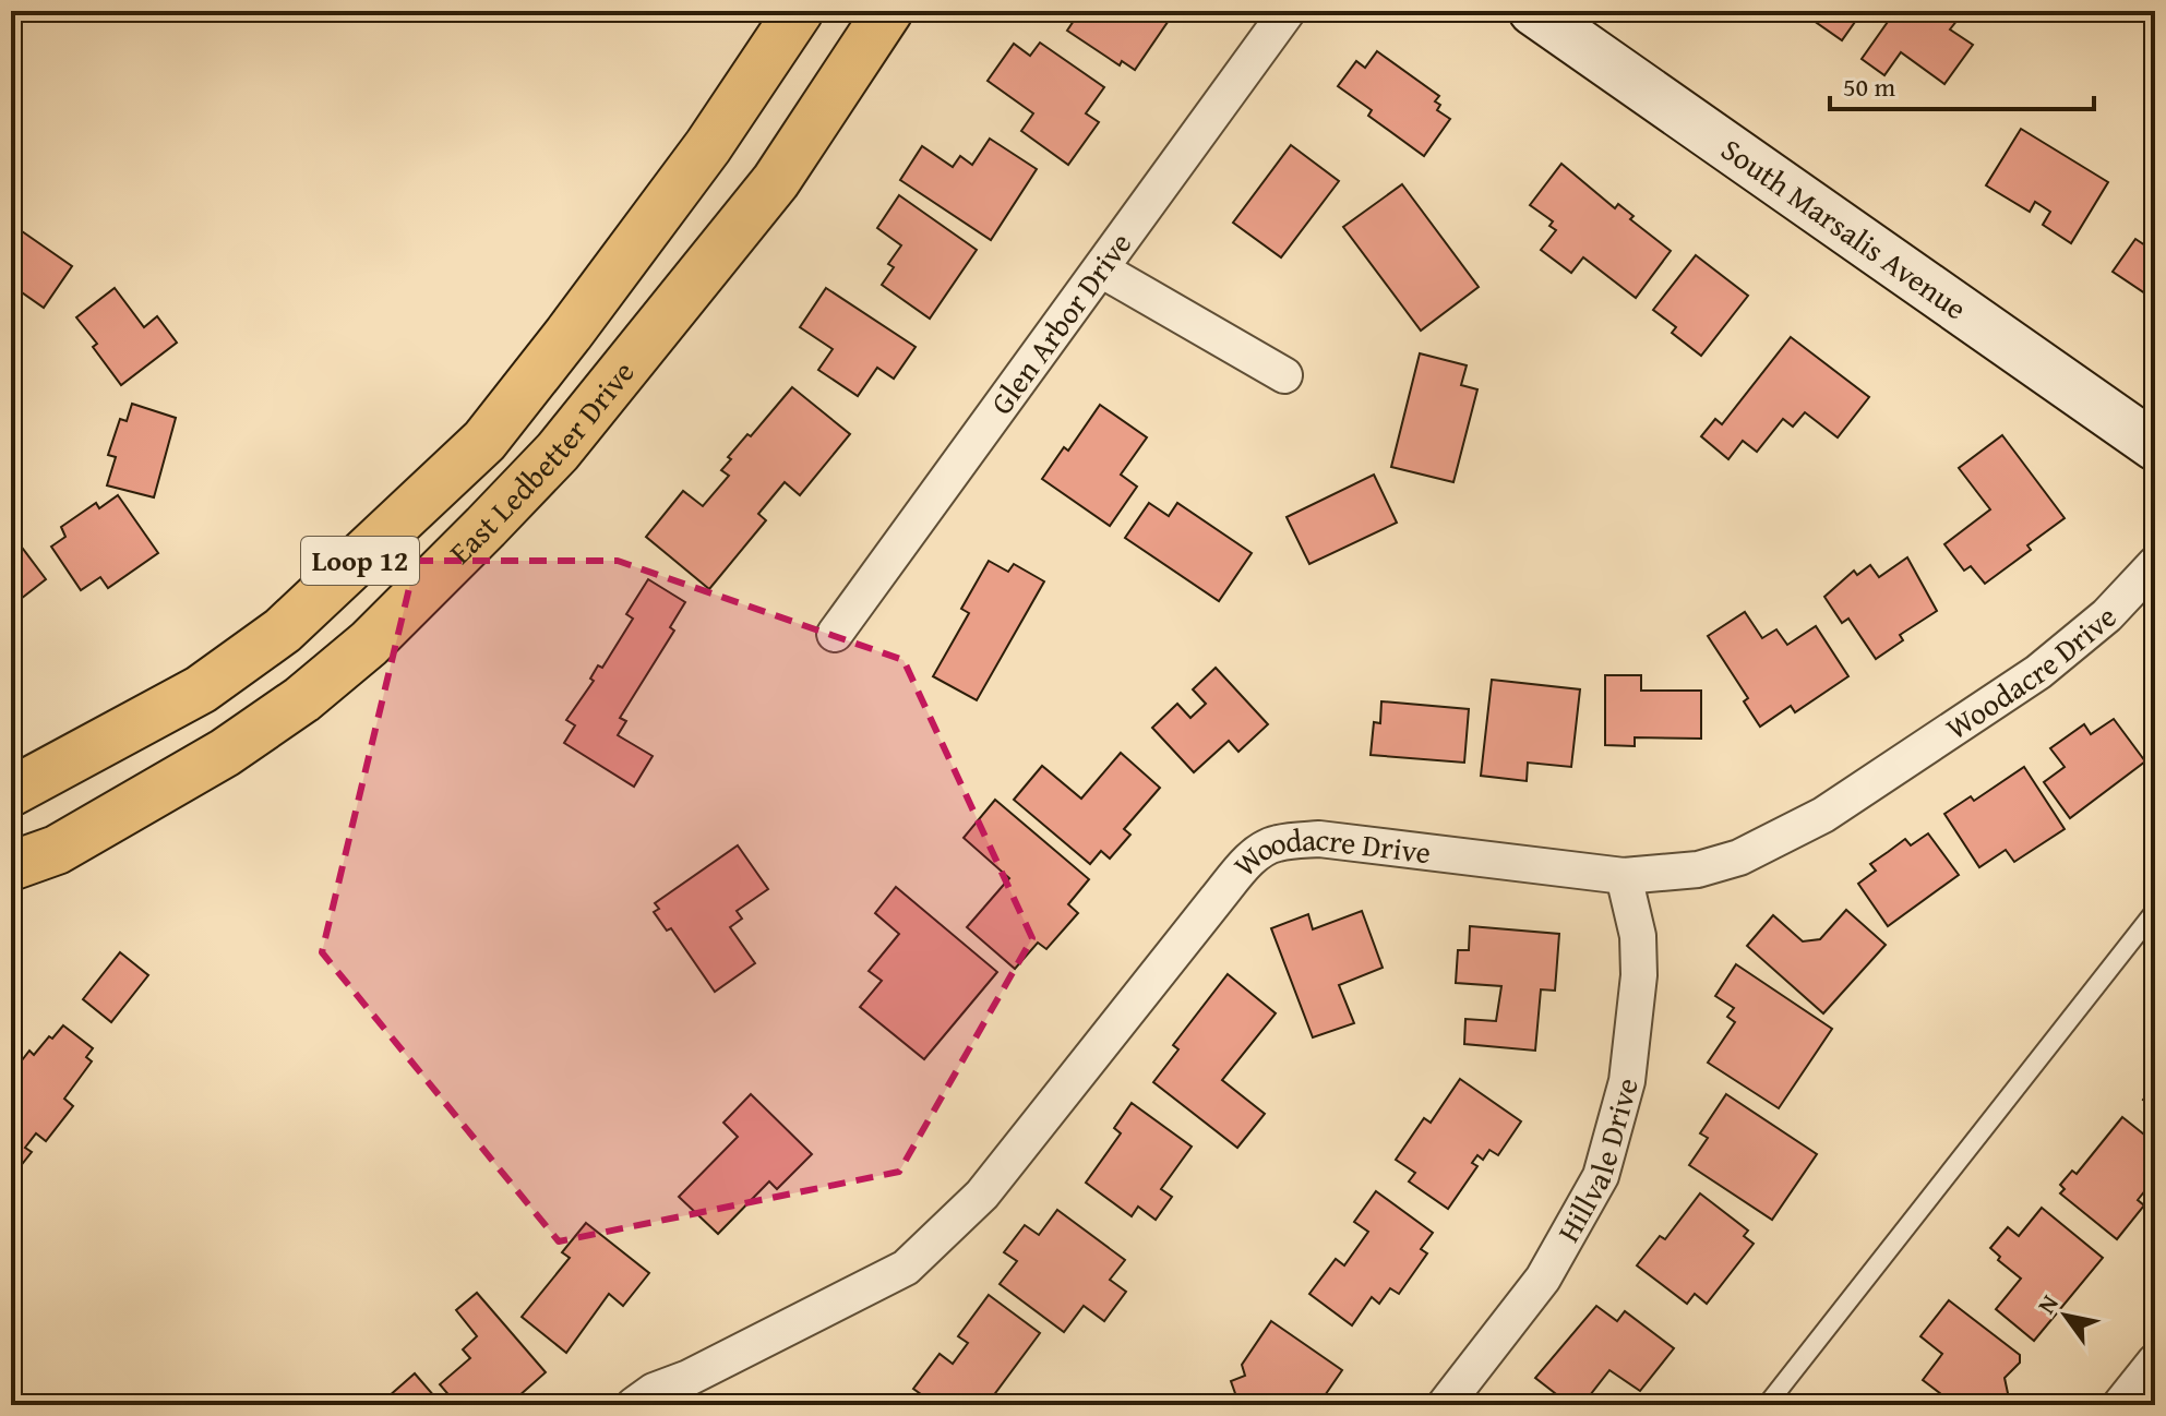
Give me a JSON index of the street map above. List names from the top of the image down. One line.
{"streets":{"main road":["East Ledbetter Drive","Loop 12"],"street":["South Marsalis Avenue","Glen Arbor Drive","Woodacre Drive","Hillvale Drive"]},"crossings":[["Woodacre Drive","Hillvale Drive"]],"scale_bar":"50 m","north":"top left"}
